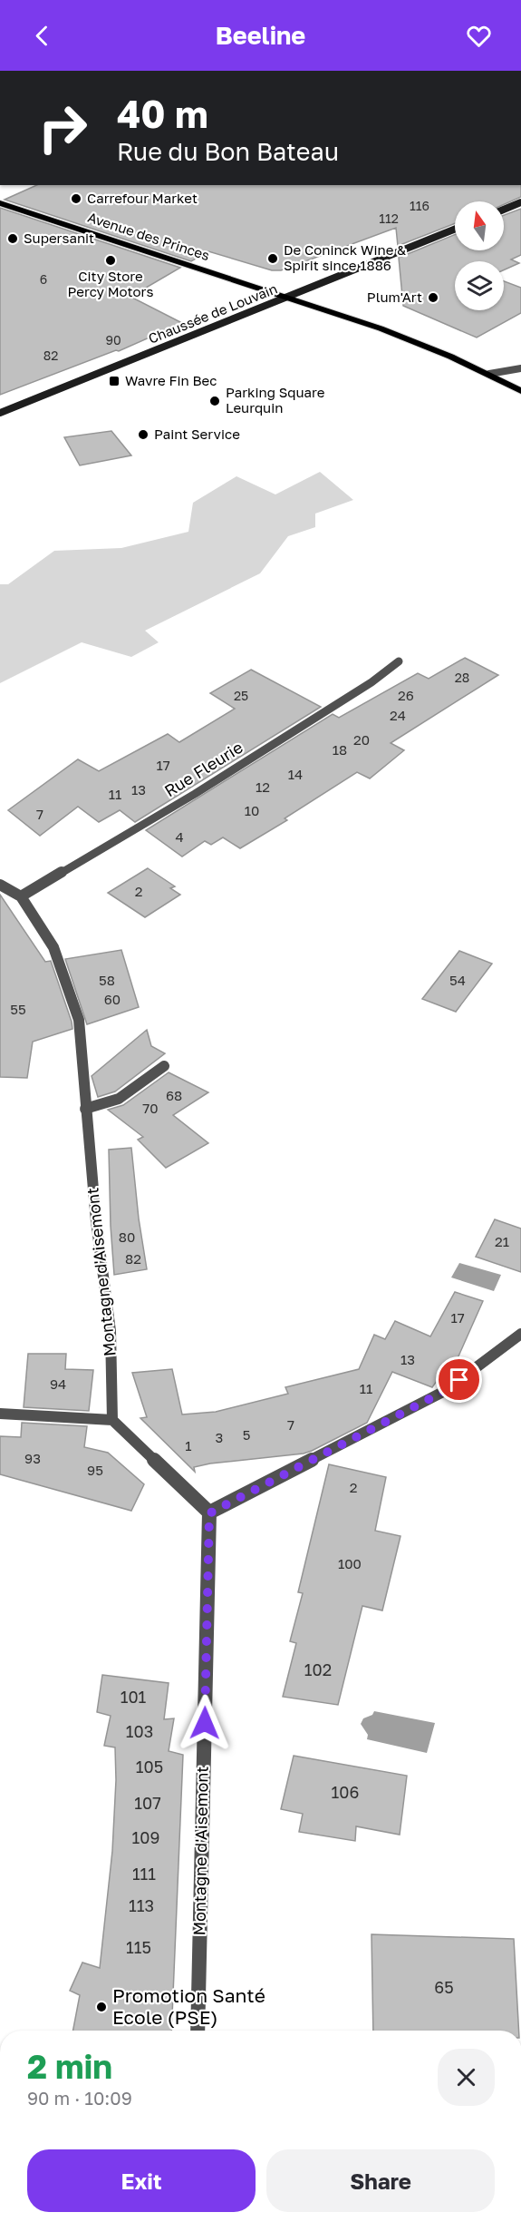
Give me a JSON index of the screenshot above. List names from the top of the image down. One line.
{"streets":{"main road":["Avenue des Princes","Chaussée de Louvain"],"street":["Rue Fleurie","Montagne d'Aisemont"]},"crossings":[["Avenue des Princes","Chaussée de Louvain"],["Rue Fleurie","Montagne d'Aisemont"]],"places":{"other":["Carrefour Market","Supersanit","De Coninck Wine & Spirit since 1886","City Store Percy Motors","Plum'Art","Parking Square Leurquin","Paint Service","Promotion Santé Ecole (PSE)"],"transit":["Wavre Fin Bec"]},"house_numbers":["116","112","6","90","82","28","25","26","24","20","18","17","14","12","13","11","10","7","4","2","58","54","60","55","68","70","80","21","82","17","13","94","11","7","5","3","1","93","95","2","100","102","101","103","105","106","107","109","111","113","115","65"],"north":"top","page":{"header":"Beeline","turn":["40 m","Rue du Bon Bateau"],"heading":["2 min","90 m · 10:09"],"buttons":["Exit","Share"]}}
